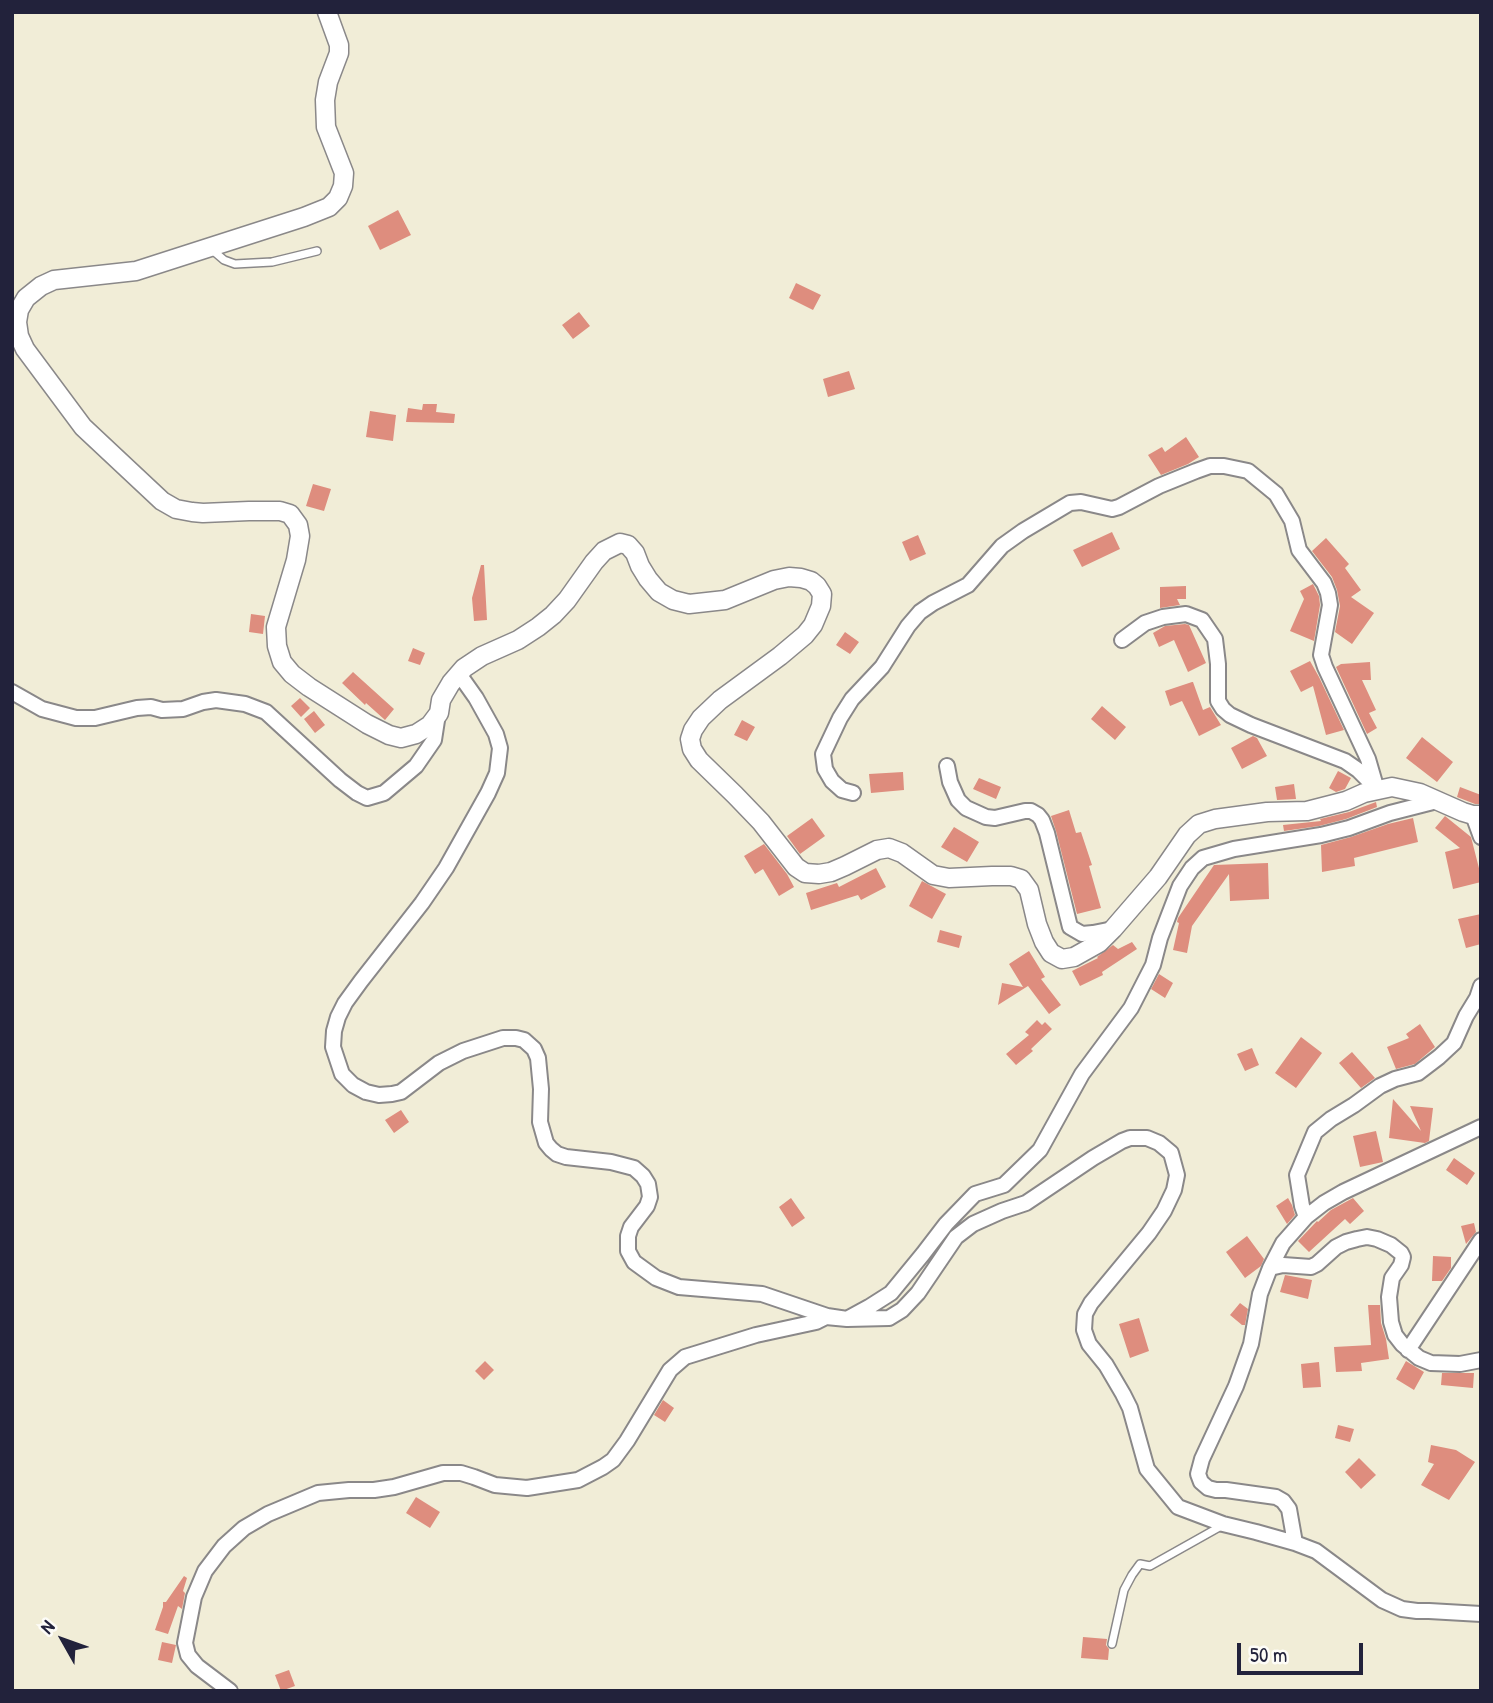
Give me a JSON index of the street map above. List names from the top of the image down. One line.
{"scale_bar":"50 m","north":"top left"}
